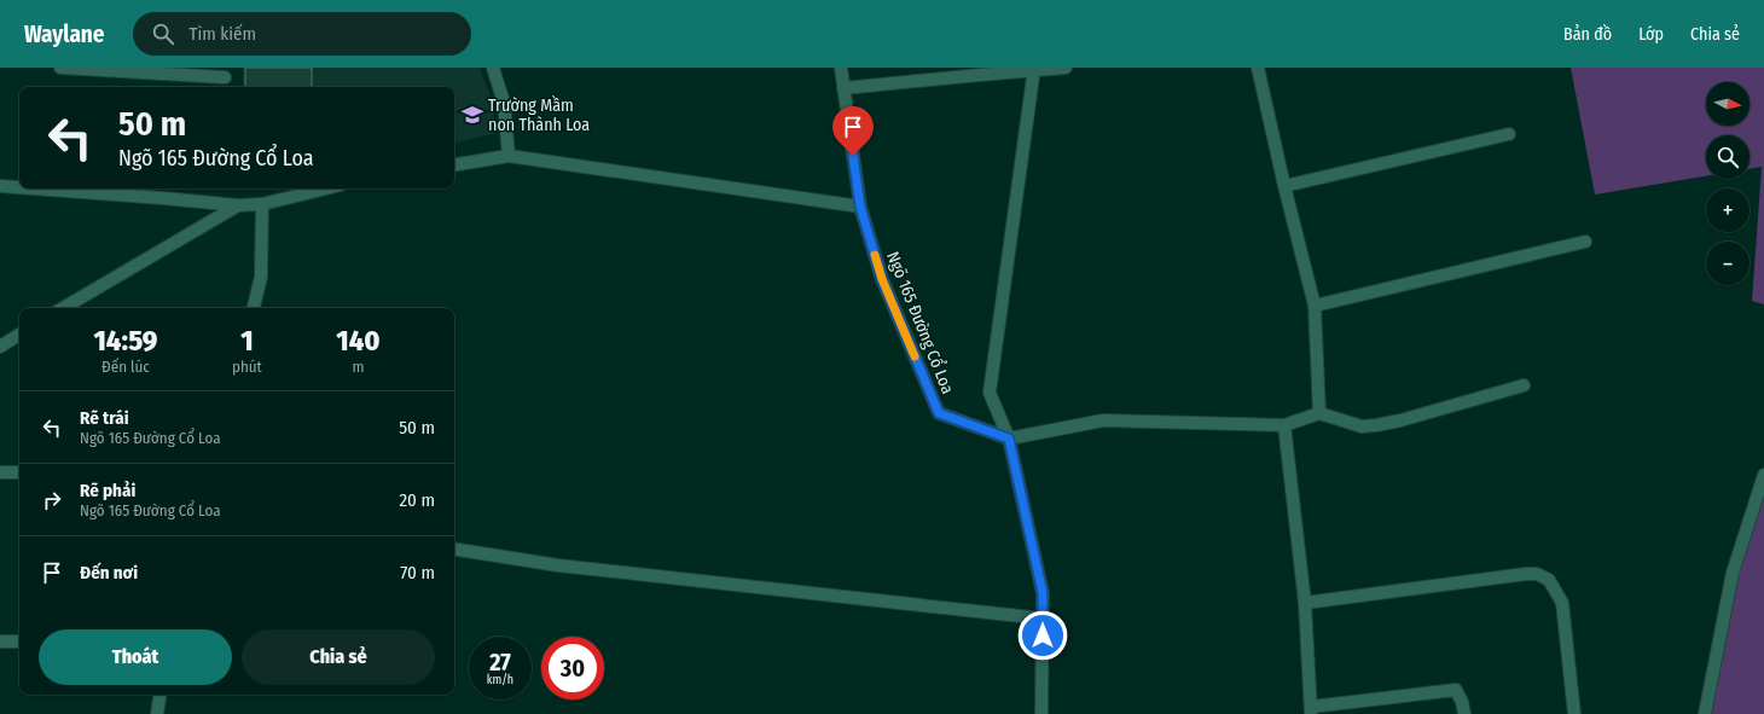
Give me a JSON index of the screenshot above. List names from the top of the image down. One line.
{"streets":{"street":["Ngõ 165 Đường Cổ Loa"]},"places":{"school or university":["Trường Mầm non Thành Loa"]},"north":"right","page":{"header":"Waylane","search":"Tìm kiếm","nav":["Bản đồ","Lớp","Chia sẻ"],"map_buttons":["+","−"],"turn":["50 m","Ngõ 165 Đường Cổ Loa"],"eta":["14:59","Đến lúc","1","phút","140","m"],"list":[{"name":"Rẽ trái","note":"Ngõ 165 Đường Cổ Loa","value":"50 m"},{"name":"Rẽ phải","note":"Ngõ 165 Đường Cổ Loa","value":"20 m"},{"name":"Đến nơi","value":"70 m"}],"buttons":["Thoát","Chia sẻ"],"speed":"27 km/h","limit":"30"}}
